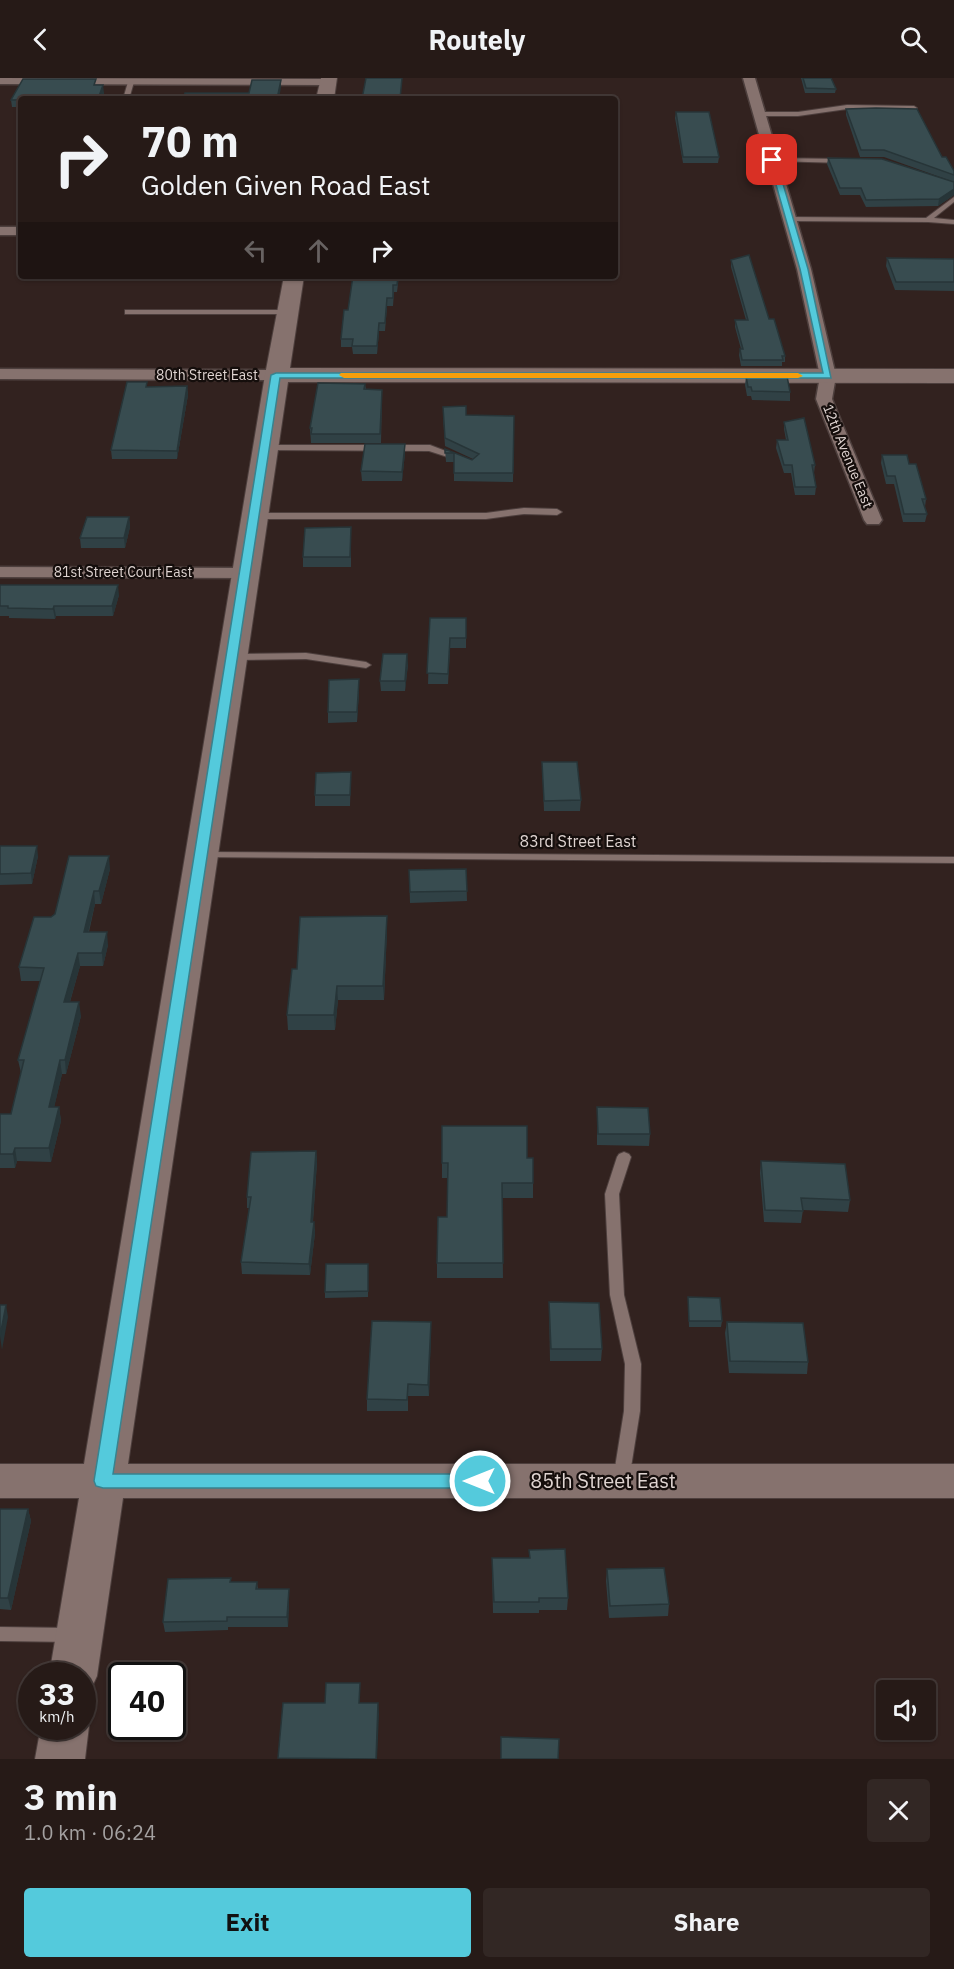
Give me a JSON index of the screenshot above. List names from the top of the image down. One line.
{"streets":{"street":["80th Street East","12th Avenue East","81st Street Court East","85th Street East"],"lane":["83rd Street East"]},"crossings":[["80th Street East","12th Avenue East"]],"page":{"header":"Routely","turn":["70 m","Golden Given Road East"],"speed":"33 km/h","limit":"40","heading":["3 min","1.0 km · 06:24"],"buttons":["Exit","Share"]}}
